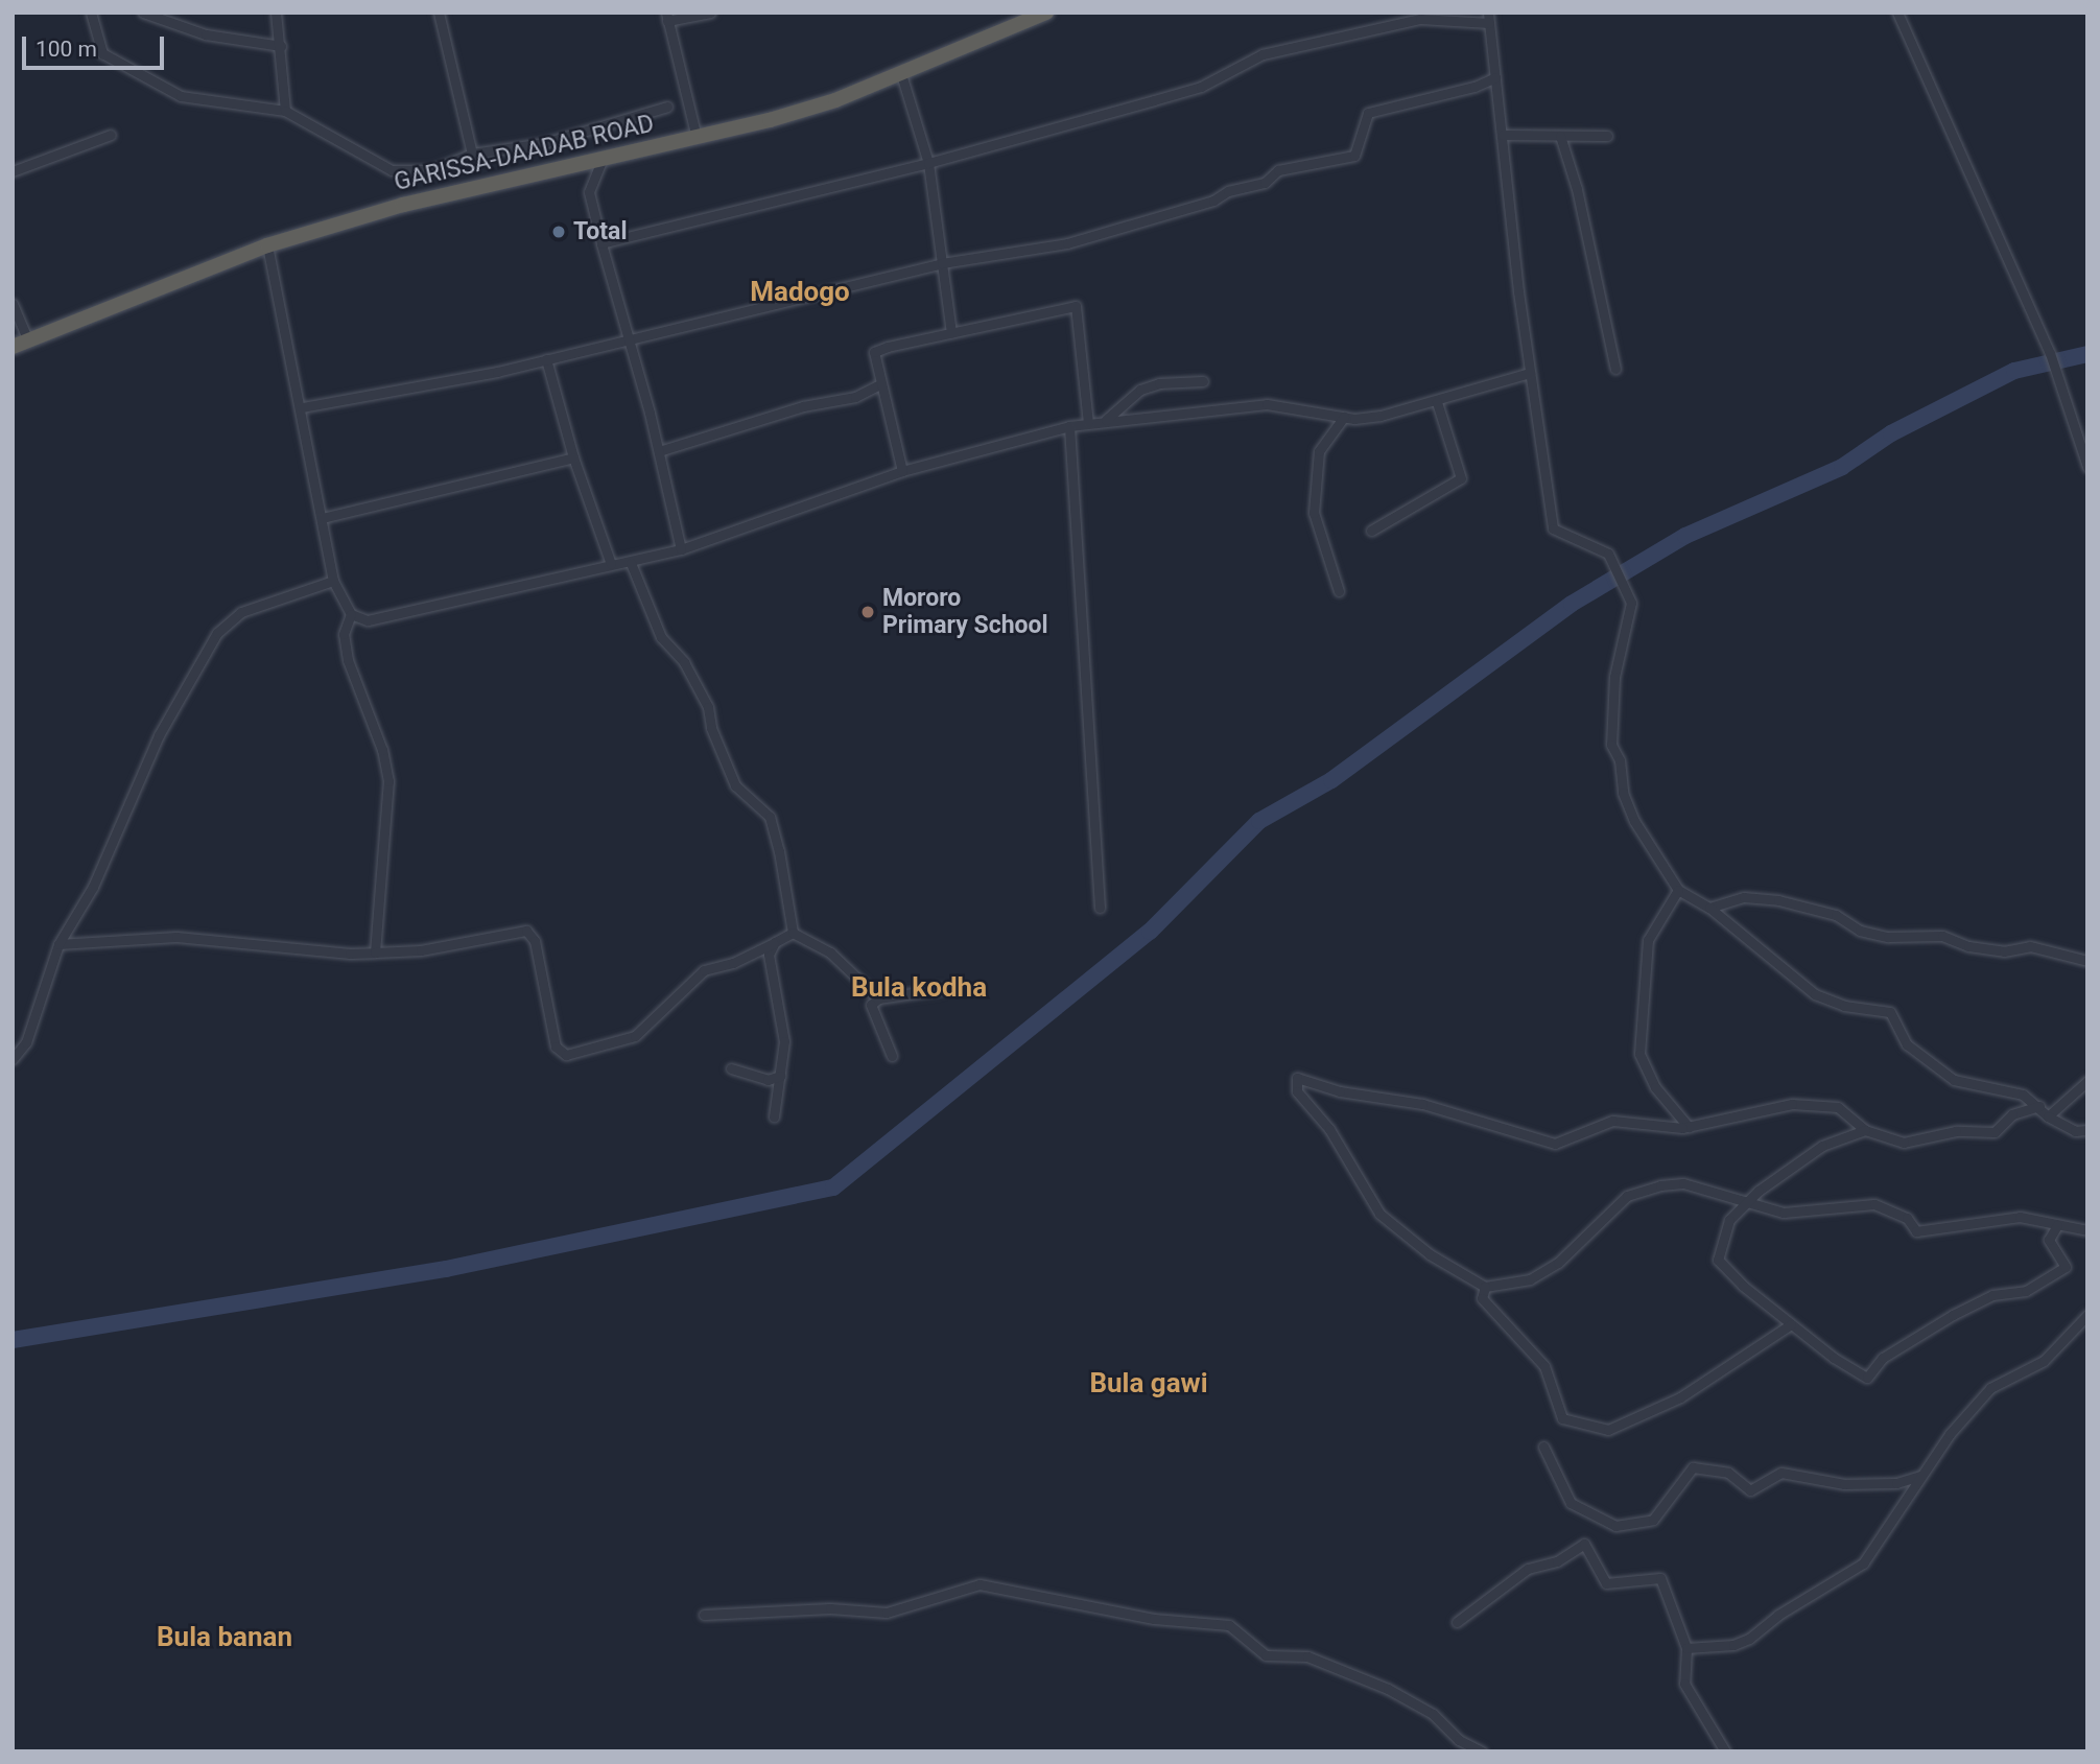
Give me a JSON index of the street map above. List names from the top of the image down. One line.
{"streets":{"highway":["GARISSA-DAADAB ROAD"]},"districts":["Madogo","Bula kodha","Bula gawi","Bula banan"],"places":["Total","Mororo Primary School"],"scale_bar":"100 m"}
